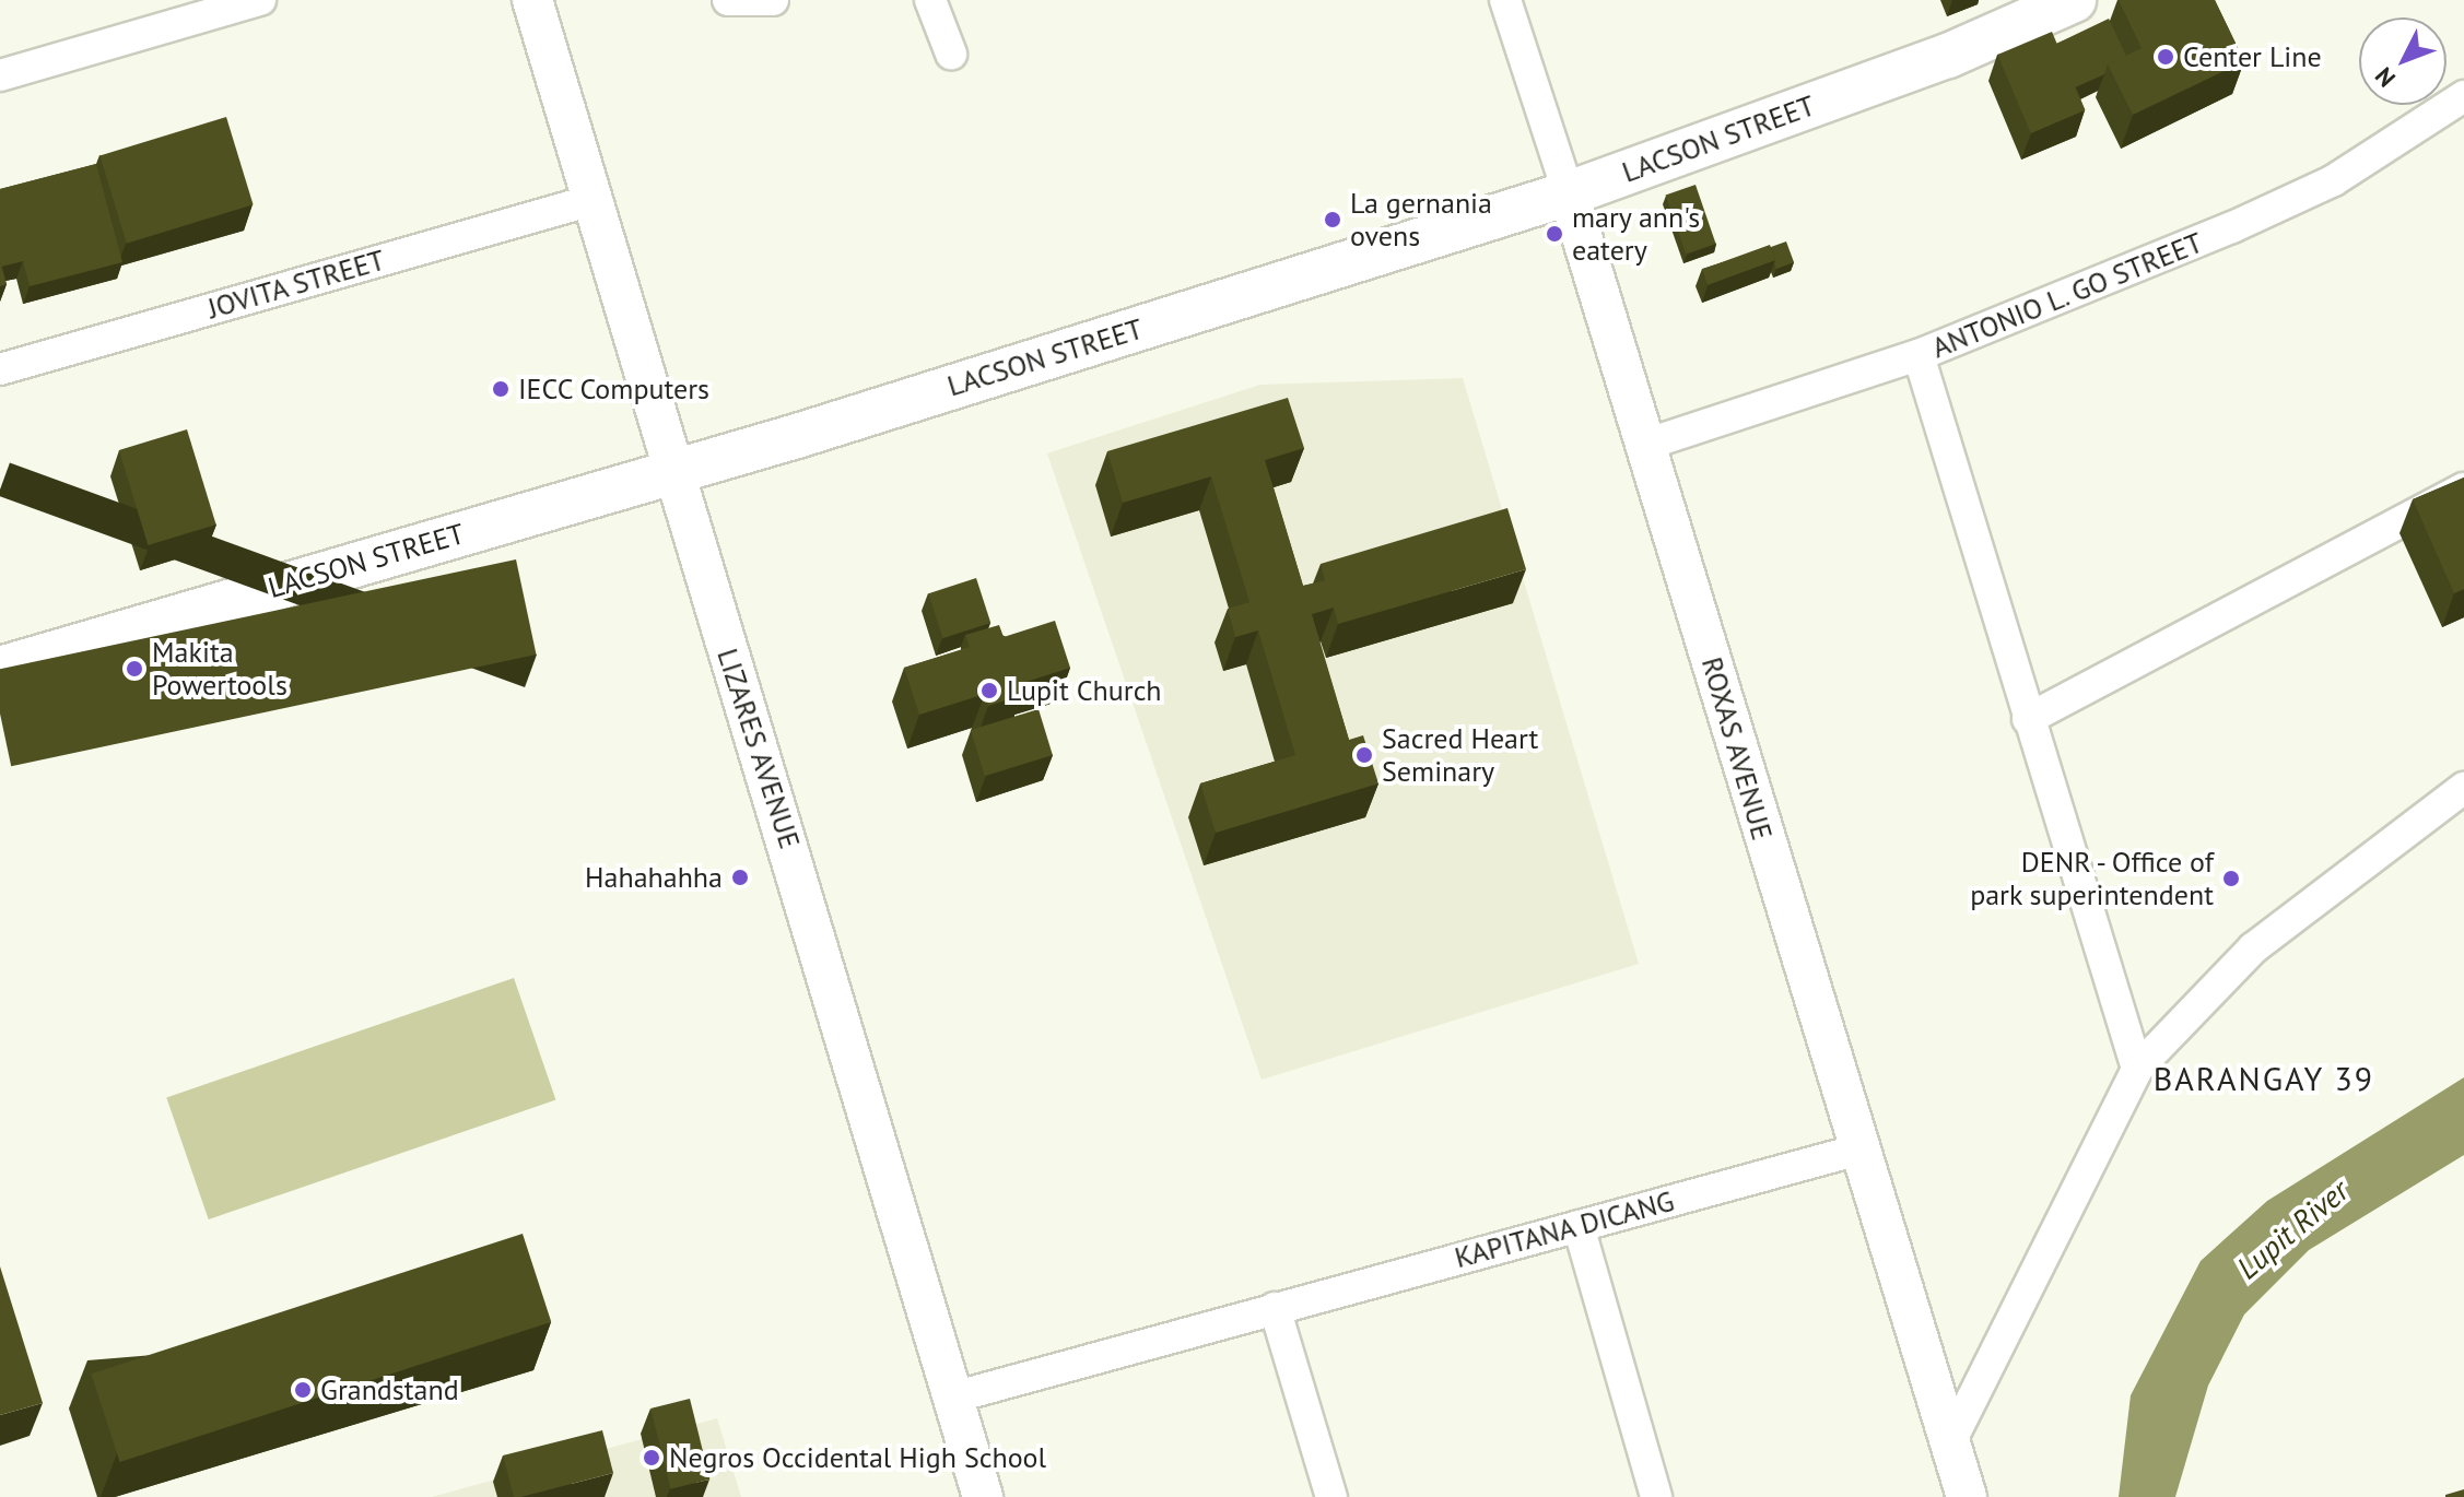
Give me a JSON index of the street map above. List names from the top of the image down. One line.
{"streets":{"main road":["LACSON STREET"],"street":["JOVITA STREET","ANTONIO L. GO STREET","LIZARES AVENUE","ROXAS AVENUE","KAPITANA DICANG"]},"crossings":[["LACSON STREET","LIZARES AVENUE"],["LACSON STREET","ROXAS AVENUE"],["JOVITA STREET","LIZARES AVENUE"],["ANTONIO L. GO STREET","ROXAS AVENUE"],["LIZARES AVENUE","KAPITANA DICANG"],["ROXAS AVENUE","KAPITANA DICANG"]],"districts":["BARANGAY 39"],"water":["Lupit River"],"places":["Center Line","La gernania ovens","mary ann's eatery","IECC Computers","Makita Powertools","Lupit Church","Sacred Heart Seminary","Hahahahha","DENR - Office of park superintendent","Grandstand","Negros Occidental High School"],"north":"bottom left"}
